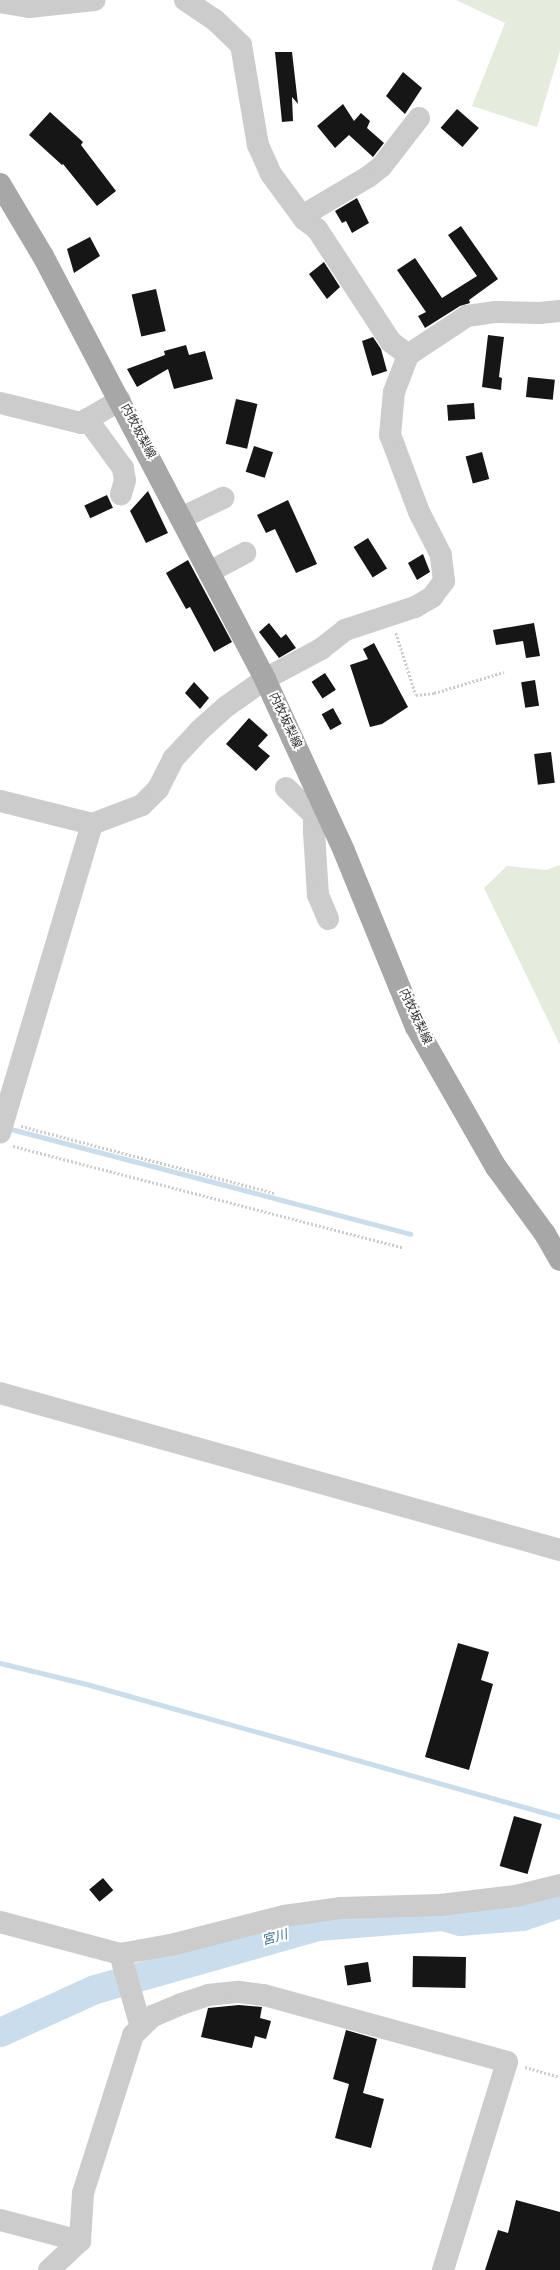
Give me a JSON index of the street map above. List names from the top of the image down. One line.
{"streets":{"main road":["内牧坂梨線"]},"water":["宮川"]}
